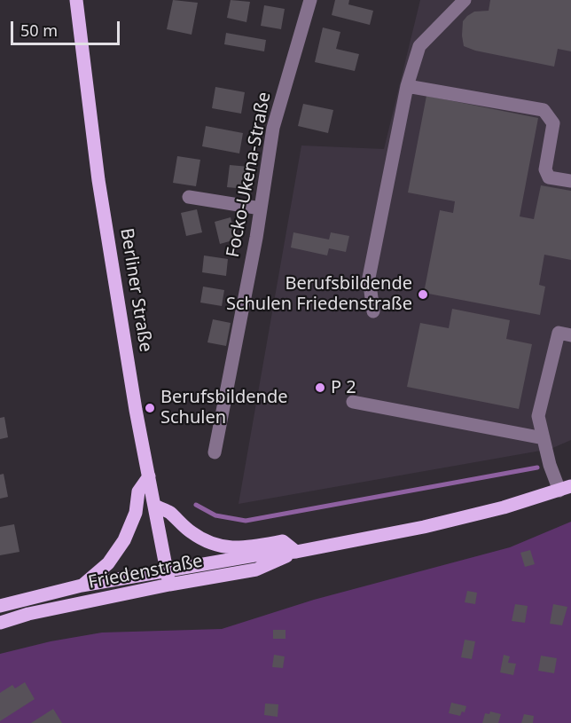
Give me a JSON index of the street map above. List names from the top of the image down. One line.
{"streets":{"main road":["Berliner Straße","Friedenstraße"],"lane":["Focko-Ukena-Straße"]},"crossings":[["Berliner Straße","Friedenstraße"]],"places":["Berufsbildende Schulen Friedenstraße","P 2","Berufsbildende Schulen"],"scale_bar":"50 m"}
